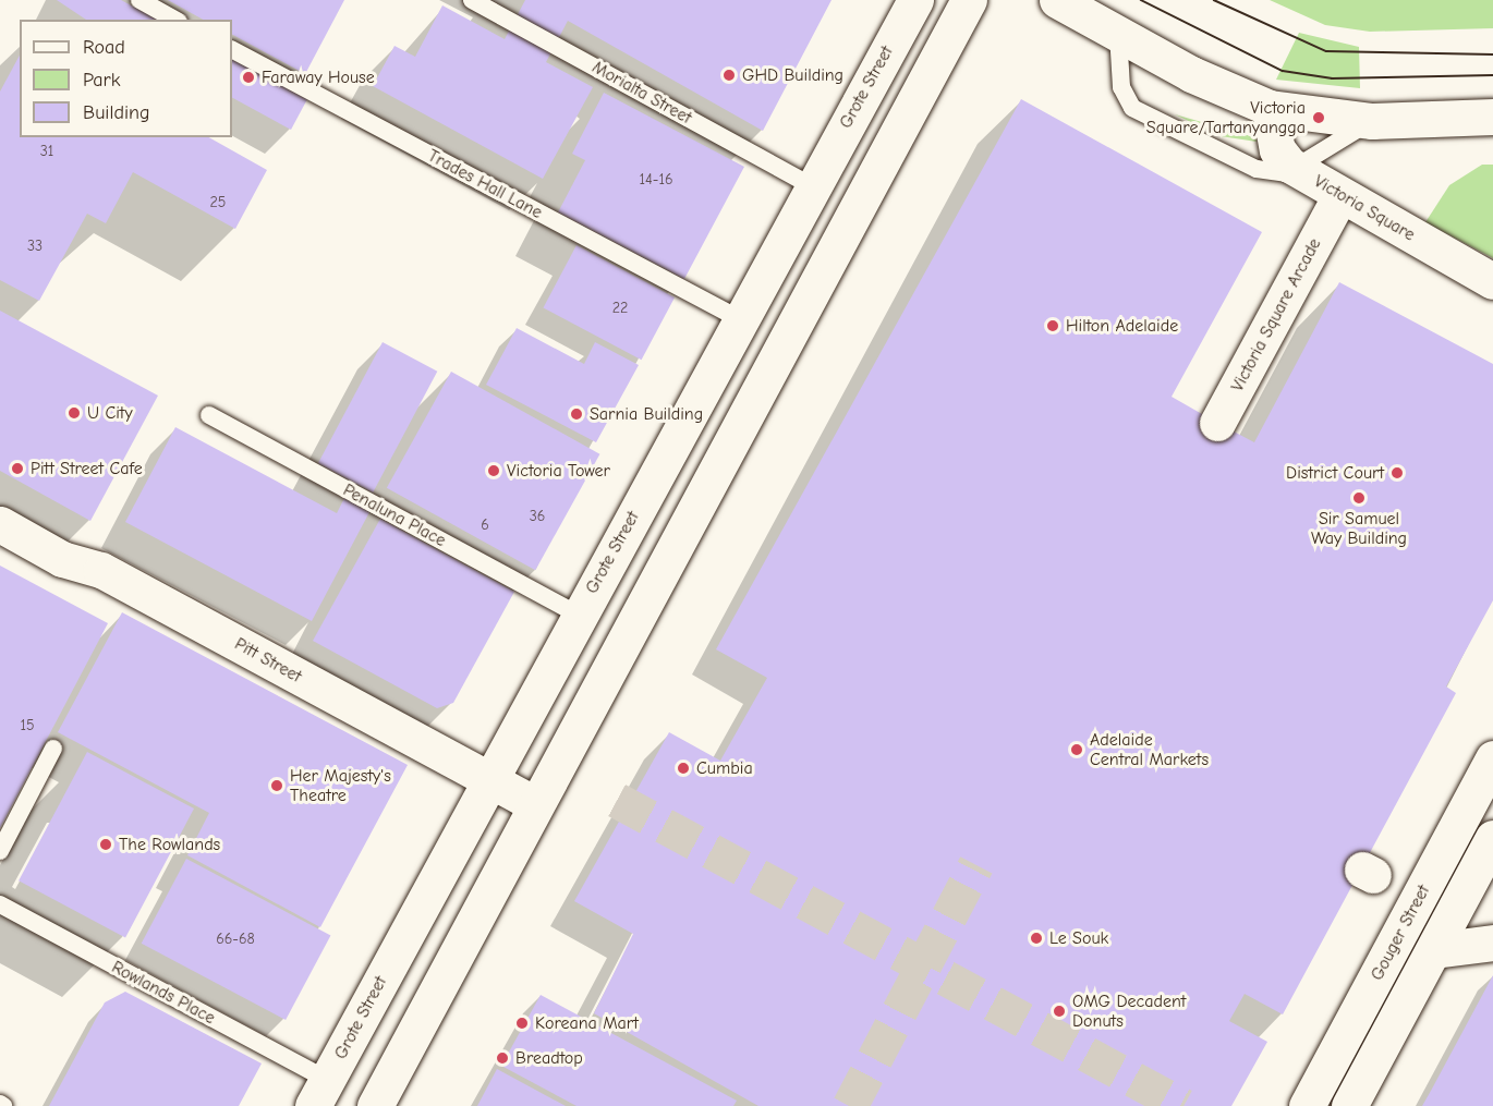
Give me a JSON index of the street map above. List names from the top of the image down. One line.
{"streets":{"main road":["Grote Street","Victoria Square","Victoria Square Arcade","Pitt Street","Gouger Street"],"lane":["Morialta Street","Trades Hall Lane","Penaluna Place","Rowlands Place"]},"crossings":[["Grote Street","Morialta Street"],["Grote Street","Trades Hall Lane"],["Grote Street","Penaluna Place"],["Grote Street","Pitt Street"],["Grote Street","Rowlands Place"]],"places":["GHD Building","Faraway House","Victoria Square/Tartanyangga","Hilton Adelaide","U City","Sarnia Building","Pitt Street Cafe","Victoria Tower","District Court","Sir Samuel Way Building","Adelaide Central Markets","Cumbia","Her Majesty's Theatre","The Rowlands","Le Souk","OMG Decadent Donuts","Koreana Mart","Breadtop"],"house_numbers":["31","14-16","25","33","22","36","6","15","66-68"],"legend":["Road","Park","Building"]}
